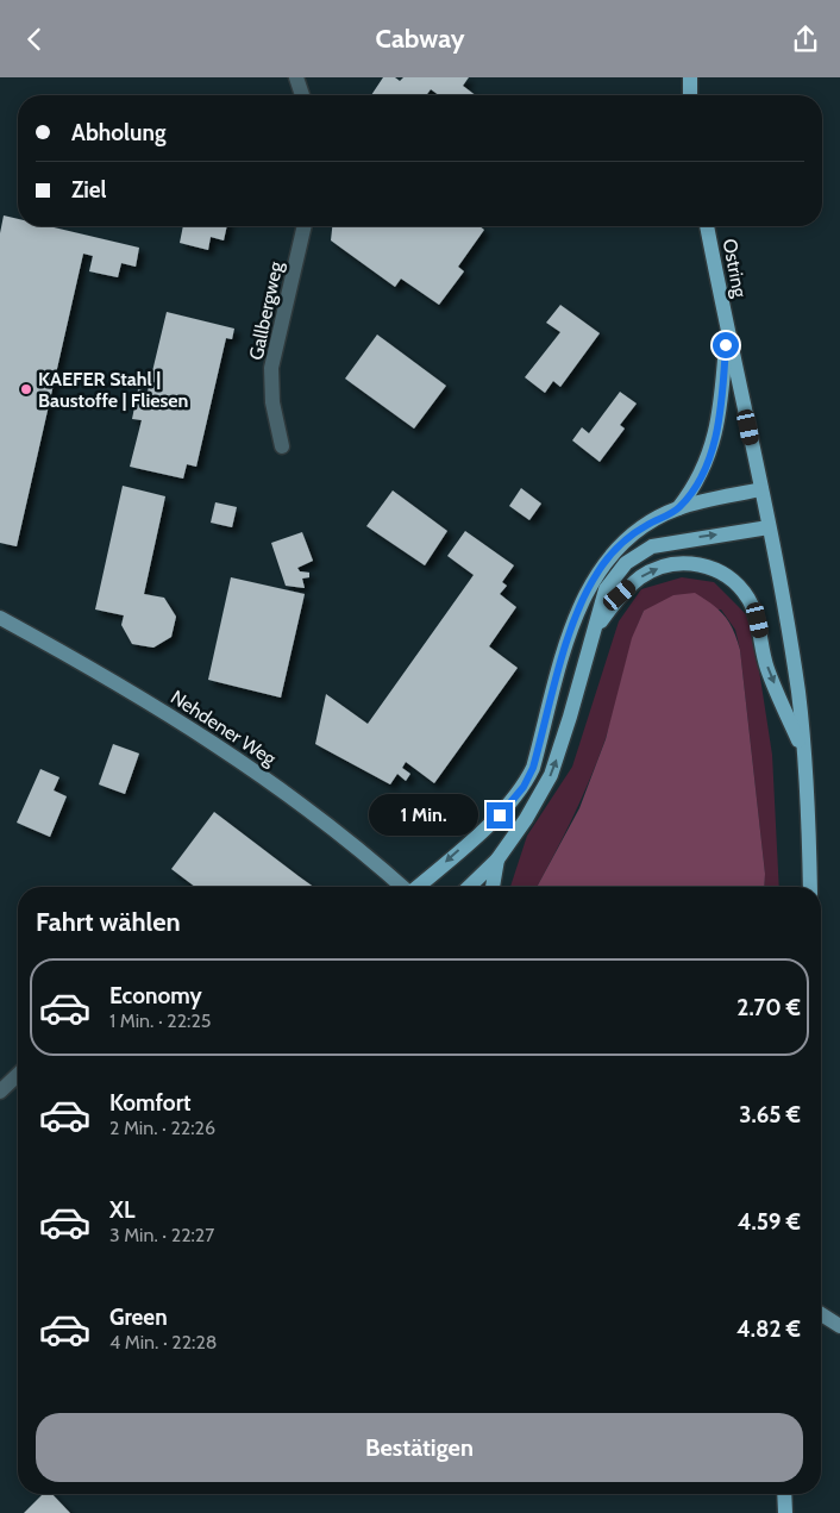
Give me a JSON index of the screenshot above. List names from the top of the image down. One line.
{"streets":{"main road":["Ostring"],"street":["Gallbergweg","Nehdener Weg"]},"places":["KAEFER Stahl | Baustoffe | Fliesen"],"page":{"header":"Cabway","banner":["Abholung","Ziel"],"bubble":"1 Min.","heading":"Fahrt wählen","list":[{"name":"Economy","note":"1 Min. · 22:25","value":"2.70 €"},{"name":"Komfort","note":"2 Min. · 22:26","value":"3.65 €"},{"name":"XL","note":"3 Min. · 22:27","value":"4.59 €"},{"name":"Green","note":"4 Min. · 22:28","value":"4.82 €"}],"buttons":"Bestätigen"}}
